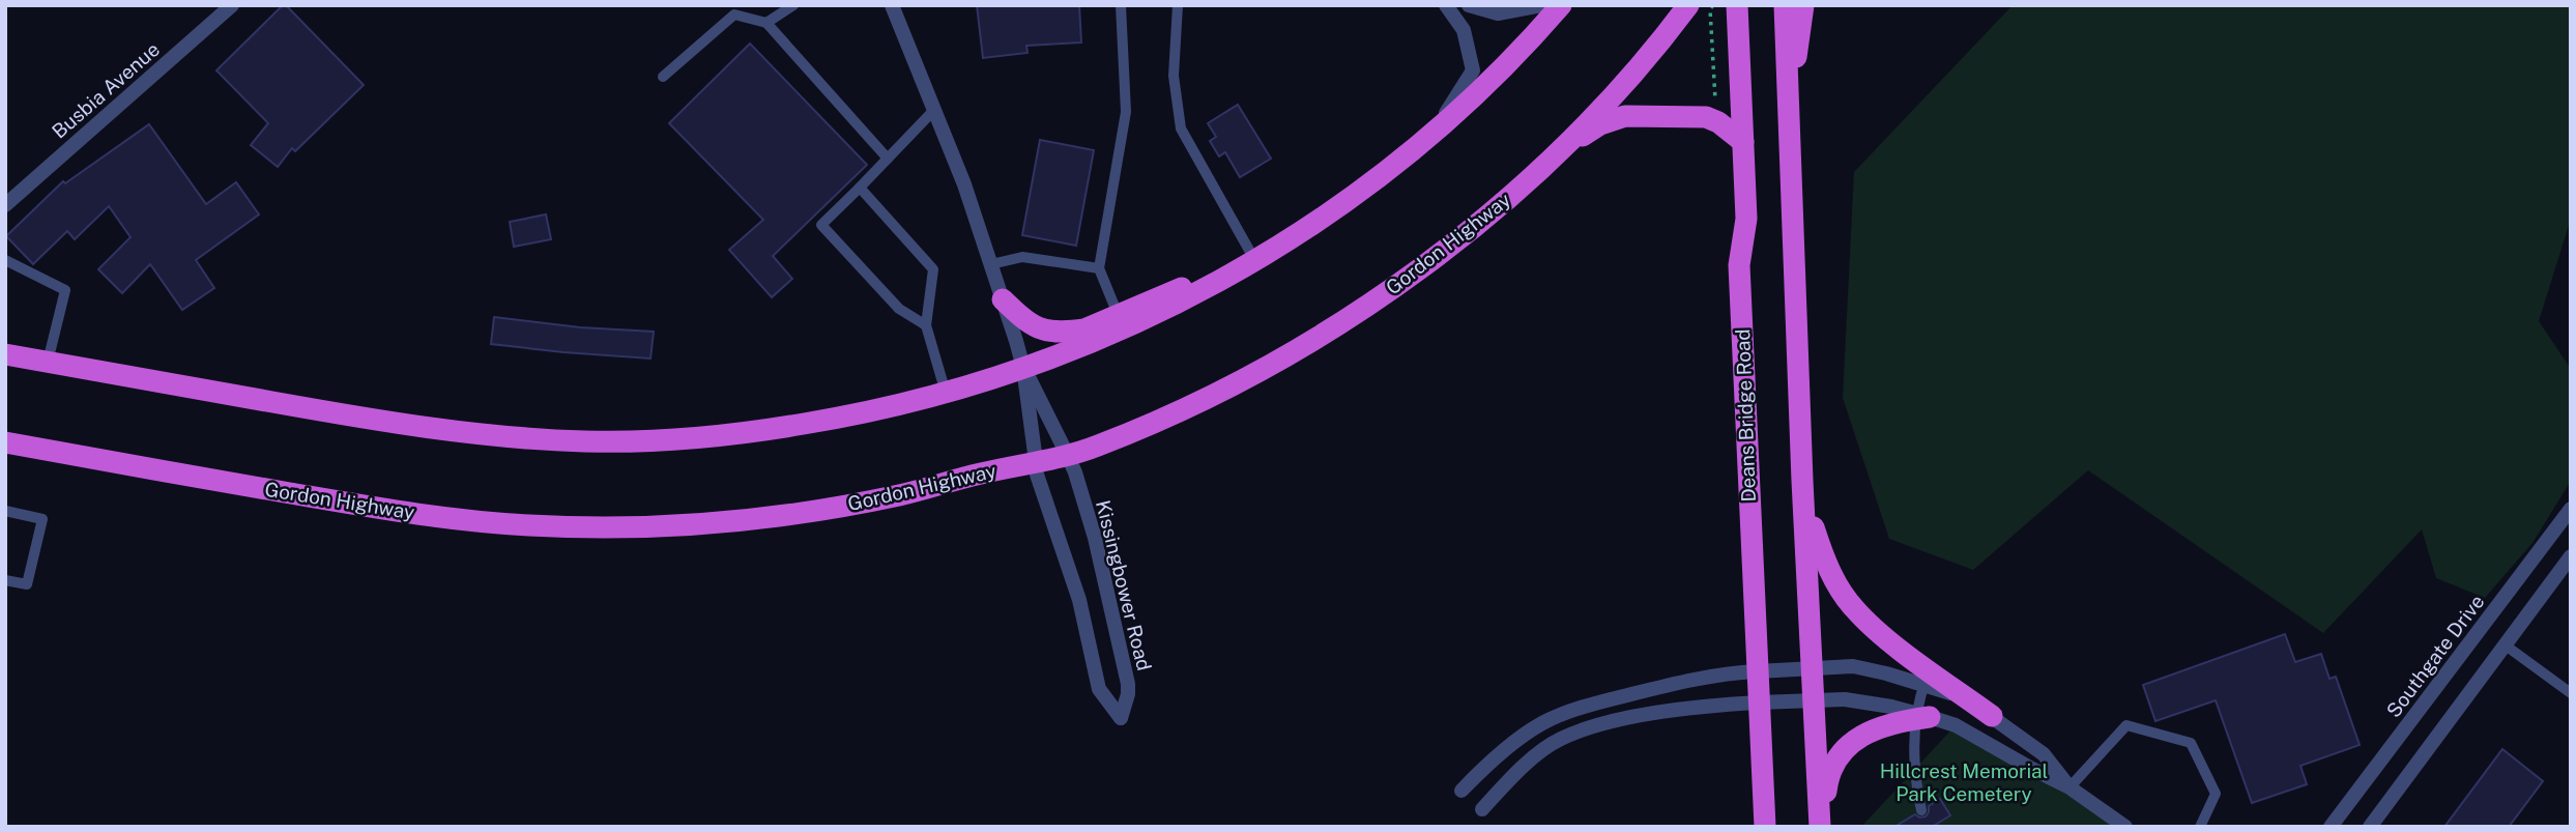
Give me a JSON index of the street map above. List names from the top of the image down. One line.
{"streets":{"highway":["Gordon Highway","Deans Bridge Road"],"street":["Busbia Avenue","Kissingbower Road","Southgate Drive"]},"crossings":[["Gordon Highway","Kissingbower Road"]],"parks":["Hillcrest Memorial Park Cemetery"]}
